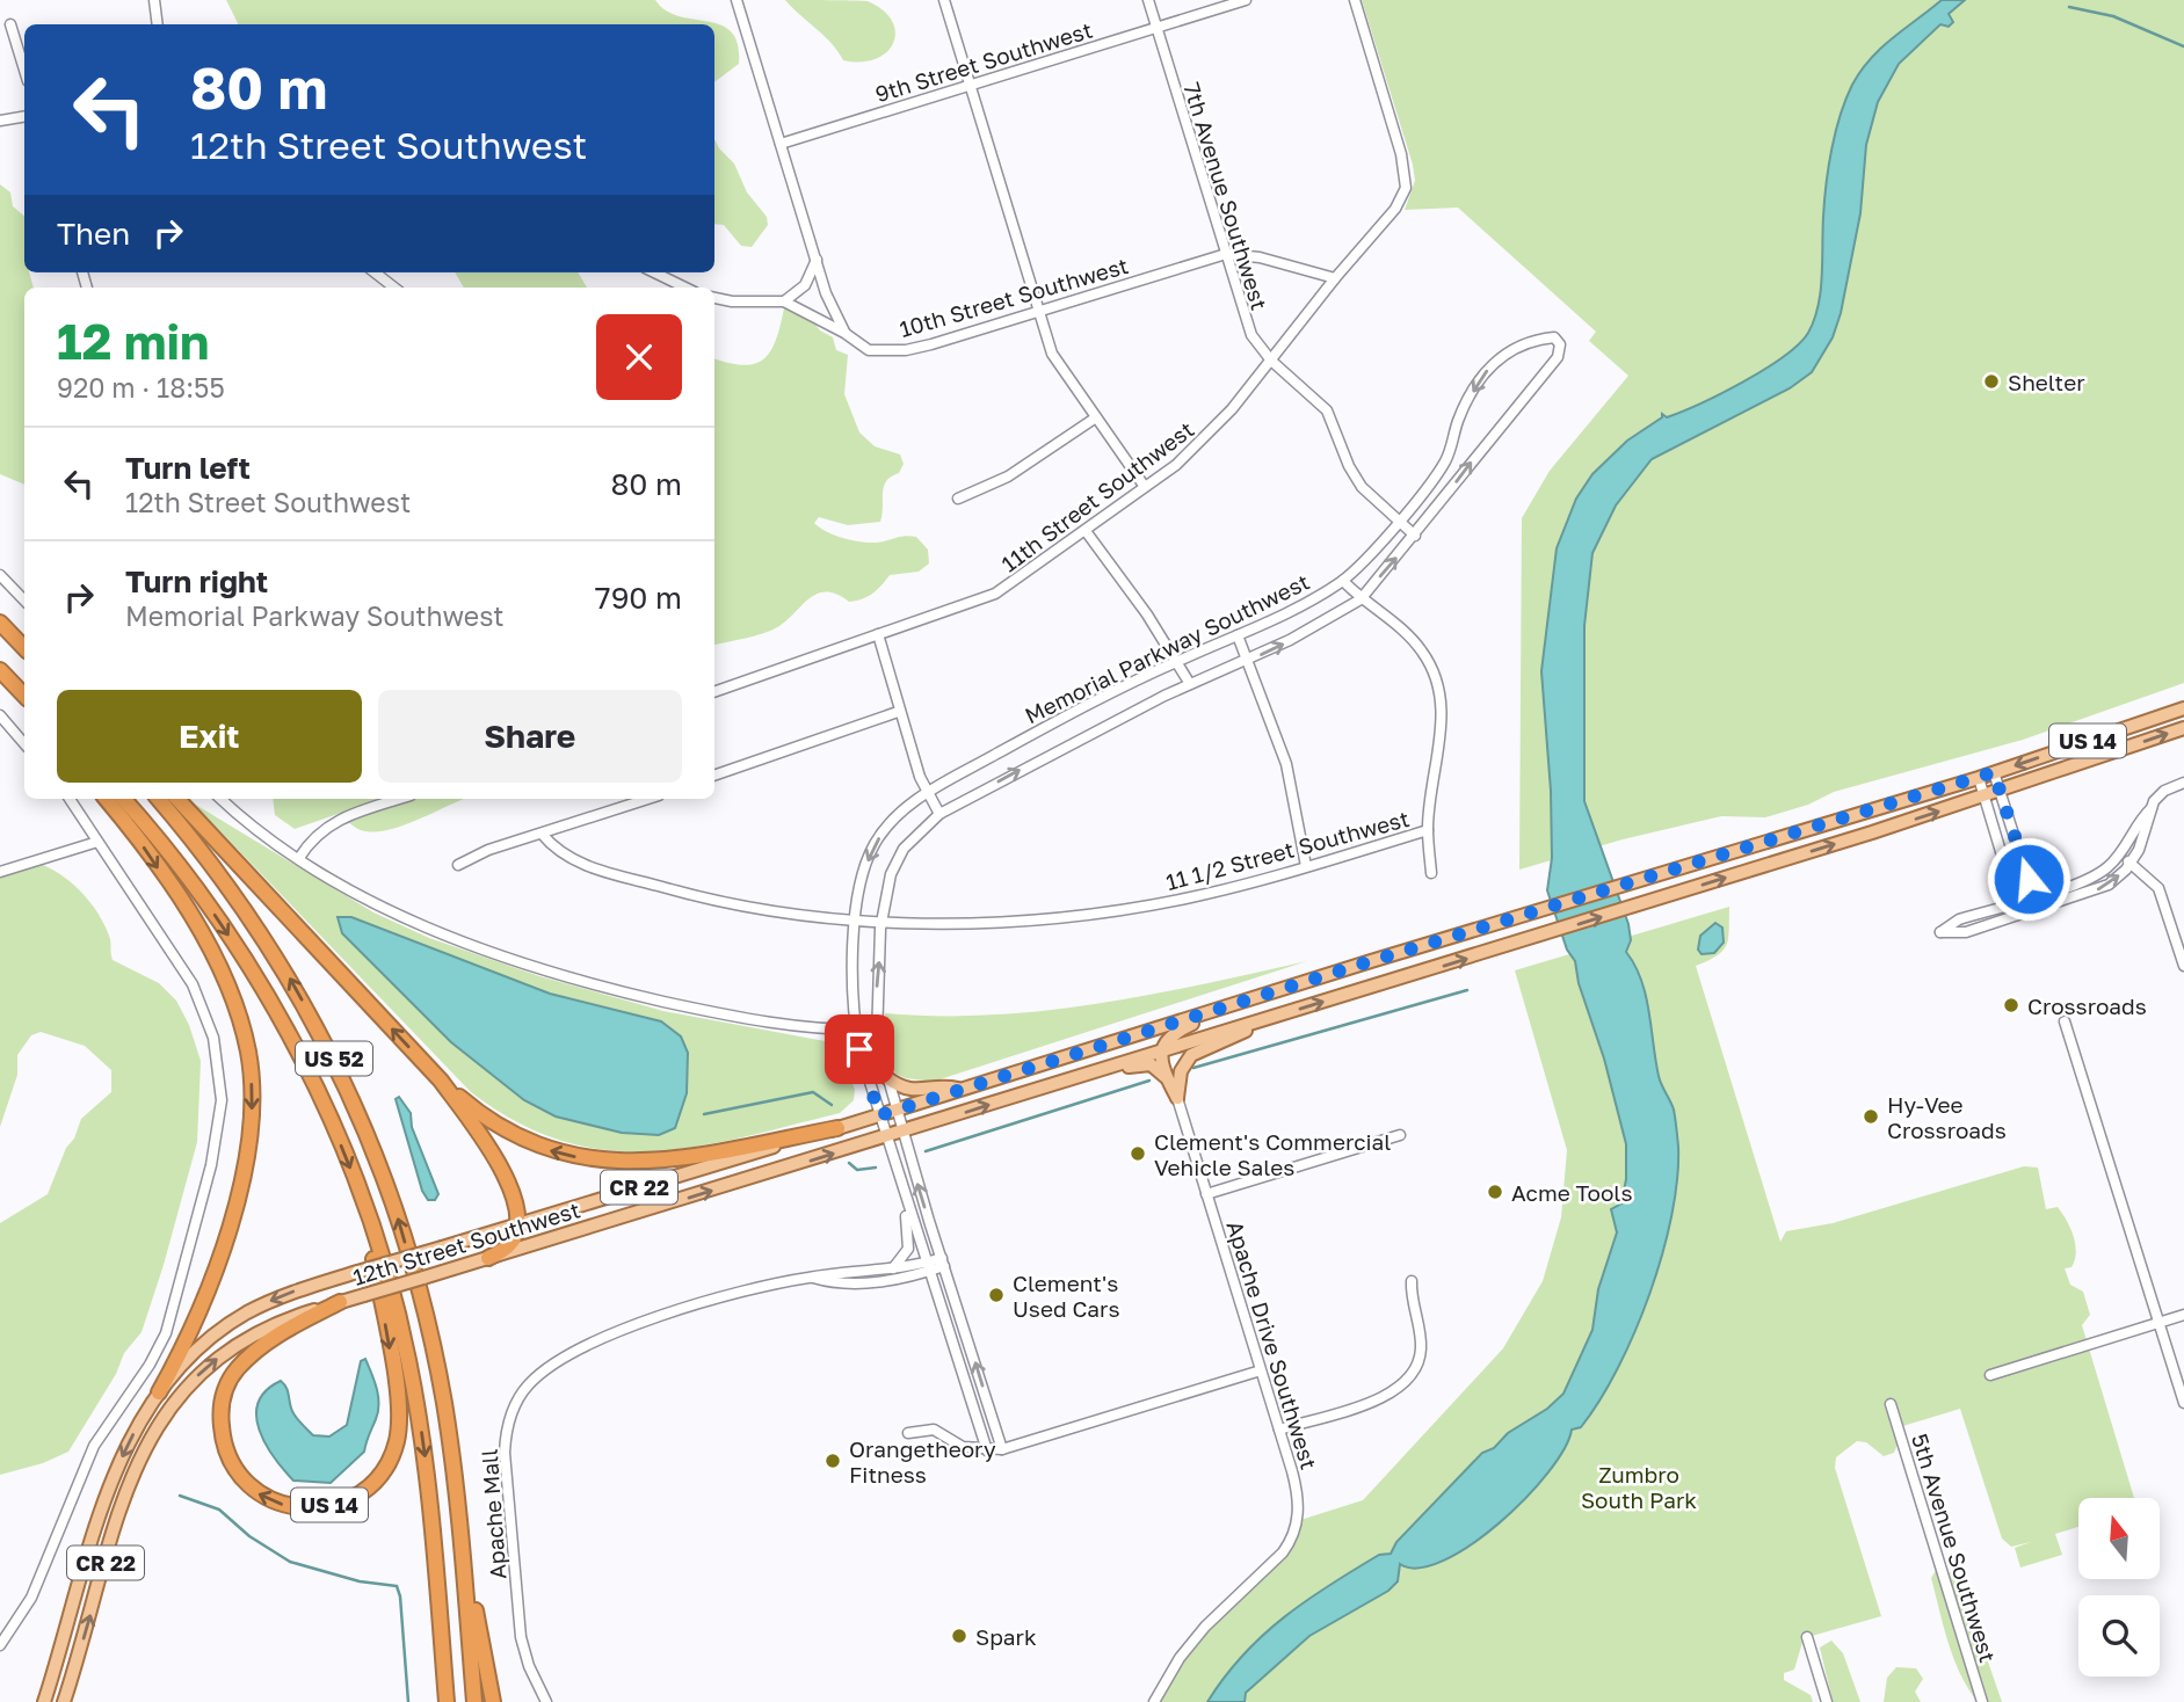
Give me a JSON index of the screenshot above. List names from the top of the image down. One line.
{"streets":{"highway":["US 14","US 52"],"main road":["CR 22","12th Street Southwest"],"street":["9th Street Southwest","7th Avenue Southwest","10th Street Southwest","11th Street Southwest","Memorial Parkway Southwest","11 1/2 Street Southwest","Apache Drive Southwest","Apache Mall","5th Avenue Southwest"]},"crossings":[["9th Street Southwest","7th Avenue Southwest"],["7th Avenue Southwest","10th Street Southwest"],["7th Avenue Southwest","11th Street Southwest"],["7th Avenue Southwest","Memorial Parkway Southwest"],["10th Street Southwest","11th Street Southwest"],["Memorial Parkway Southwest","11 1/2 Street Southwest"],["Memorial Parkway Southwest","12th Street Southwest"],["US 14","US 52"],["US 14","CR 22"],["US 14","12th Street Southwest"],["CR 22","12th Street Southwest"]],"parks":["Zumbro South Park"],"places":["Shelter","Crossroads","Hy-Vee Crossroads","Clement's Commercial Vehicle Sales","Acme Tools","Clement's Used Cars","Orangetheory Fitness","Spark"],"north":"top","page":{"turn":["80 m","12th Street Southwest"],"then":"Then","heading":["12 min","920 m · 18:55"],"list":[{"name":"Turn left","note":"12th Street Southwest","value":"80 m"},{"name":"Turn right","note":"Memorial Parkway Southwest","value":"790 m"}],"buttons":["Exit","Share"]}}
